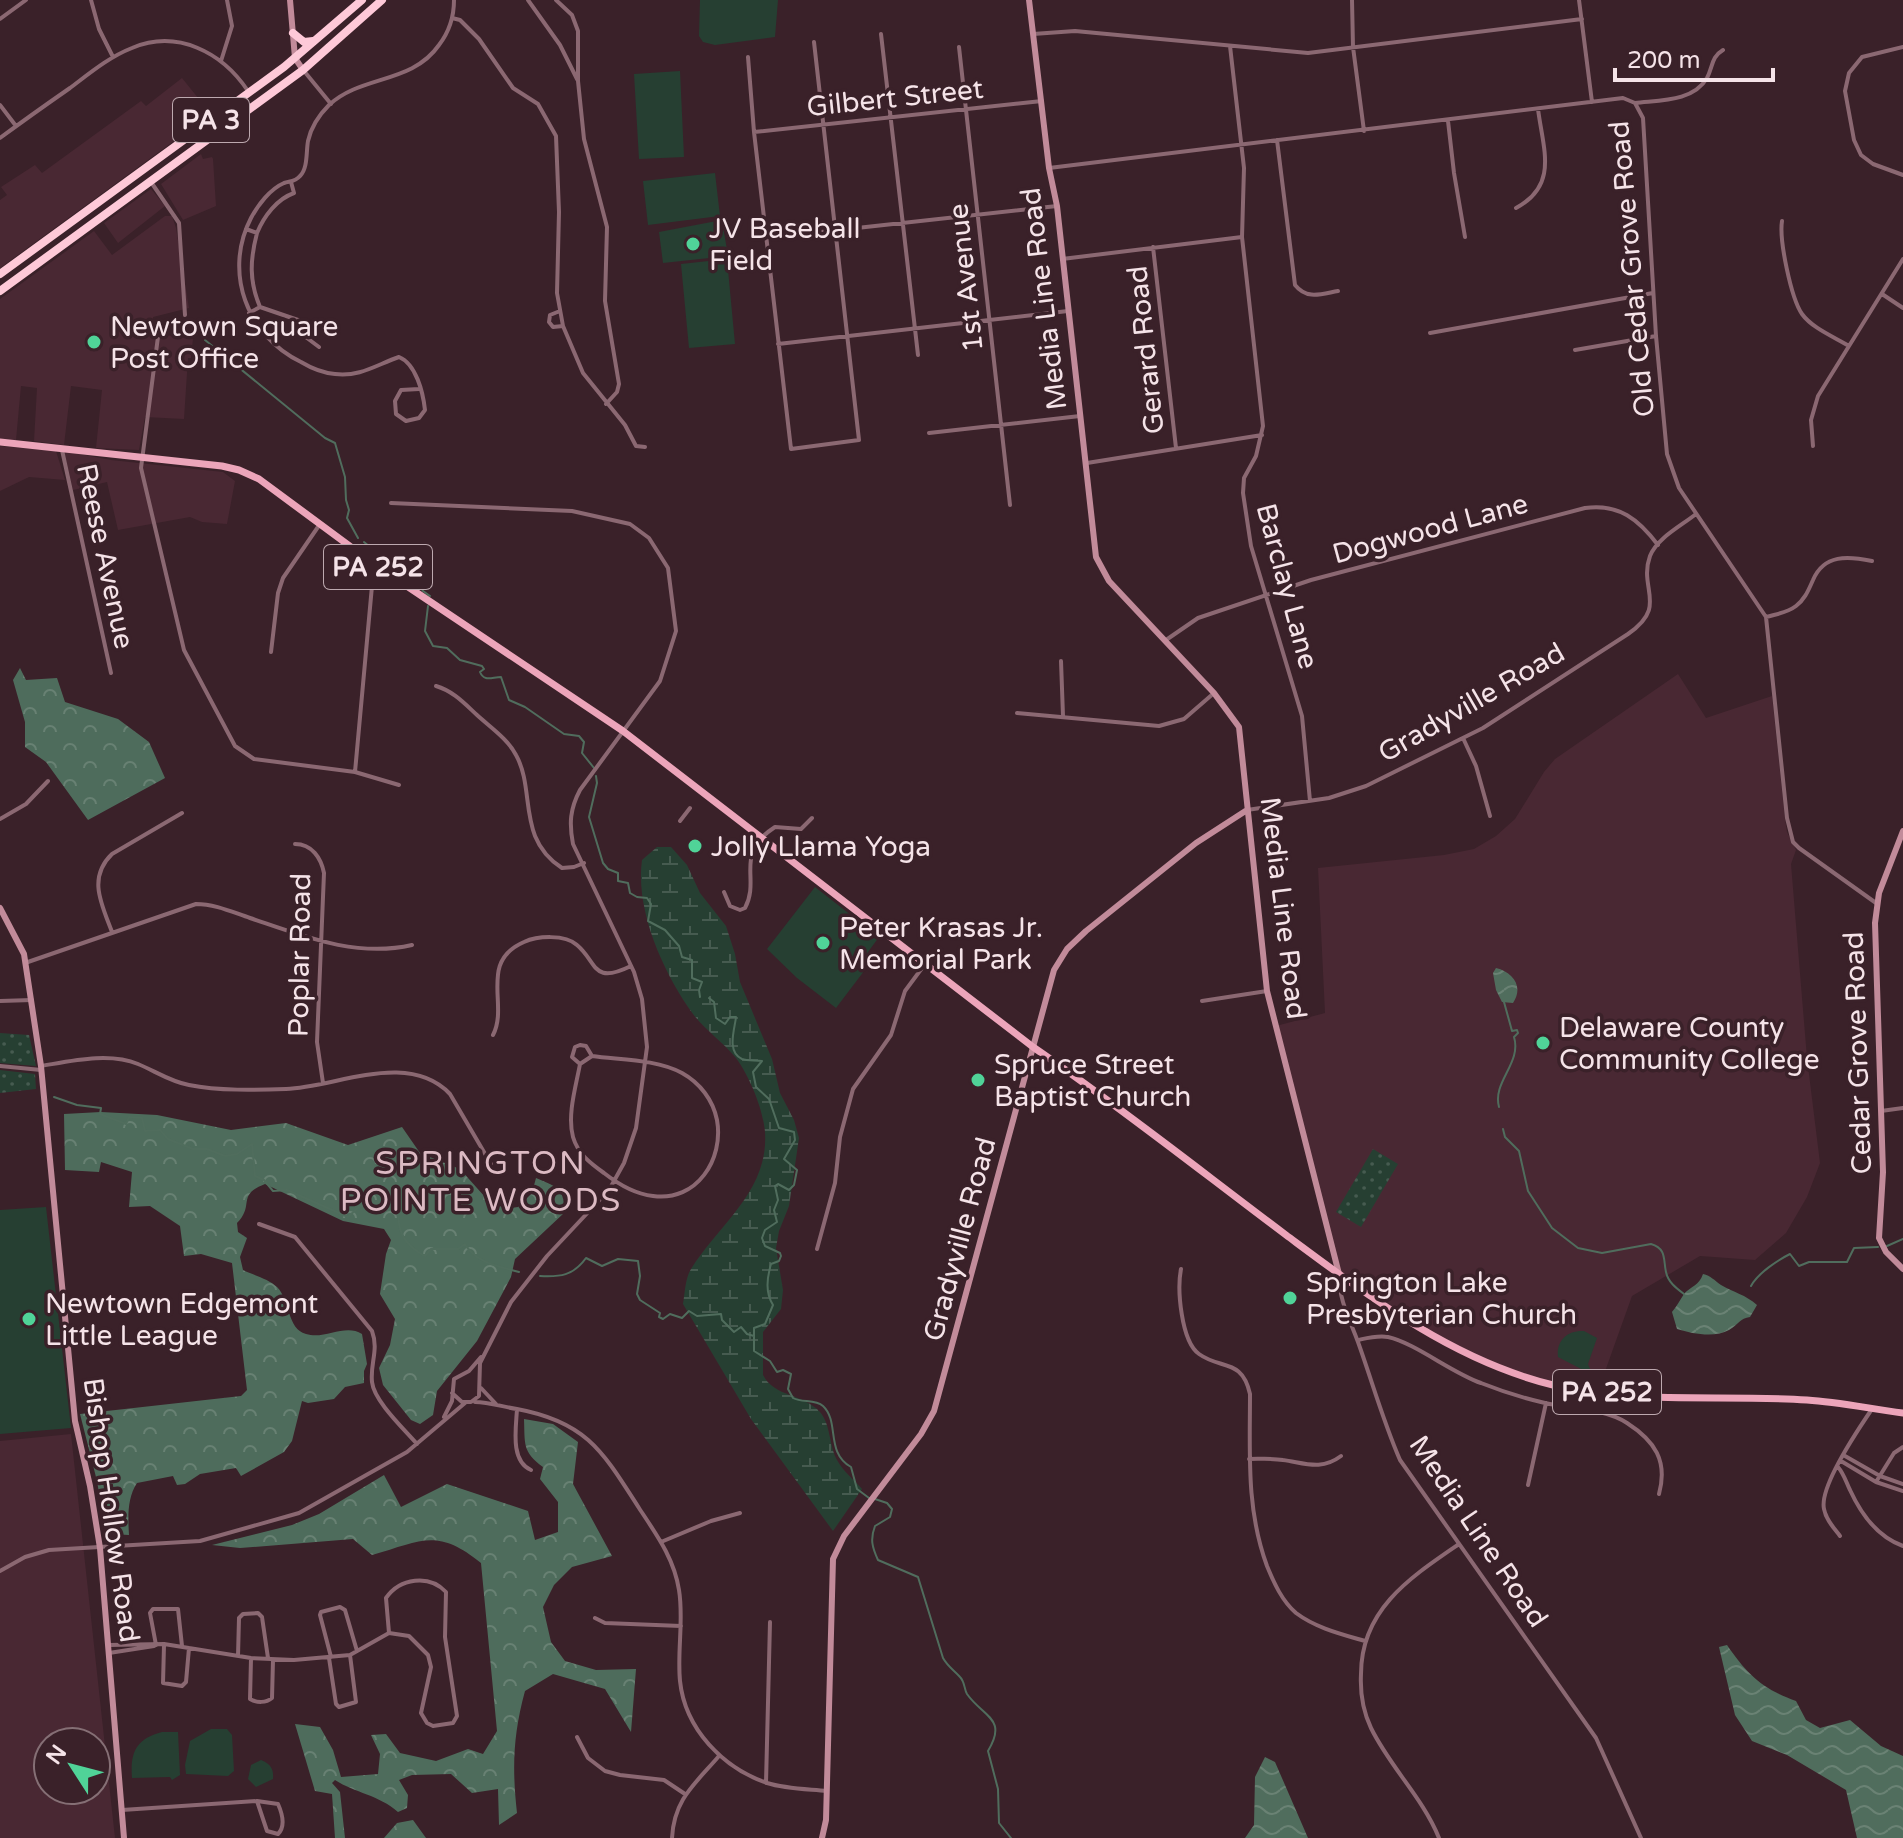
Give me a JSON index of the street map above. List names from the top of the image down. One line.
{"streets":{"highway":["PA 3"],"main road":["PA 252"],"street":["Gilbert Street","Old Cedar Grove Road","1st Avenue","Media Line Road","Gerard Road","Dogwood Lane","Reese Avenue","Barclay Lane","Gradyville Road","Poplar Road","Cedar Grove Road","Bishop Hollow Road"]},"crossings":[["Gilbert Street","1st Avenue"],["Gilbert Street","Media Line Road"],["Old Cedar Grove Road","Media Line Road"],["Old Cedar Grove Road","Barclay Lane"],["Old Cedar Grove Road","Cedar Grove Road"],["Media Line Road","Dogwood Lane"],["Media Line Road","PA 252"],["Media Line Road","Gradyville Road"],["Dogwood Lane","Barclay Lane"],["Dogwood Lane","Gradyville Road"],["Reese Avenue","PA 252"],["PA 252","Gradyville Road"],["Barclay Lane","Gradyville Road"]],"districts":["SPRINGTON POINTE WOODS"],"places":["JV Baseball Field","Newtown Square Post Office","Jolly Llama Yoga","Peter Krasas Jr. Memorial Park","Delaware County Community College","Spruce Street Baptist Church","Springton Lake Presbyterian Church","Newtown Edgemont Little League"],"scale_bar":"200 m","north":"top left"}
